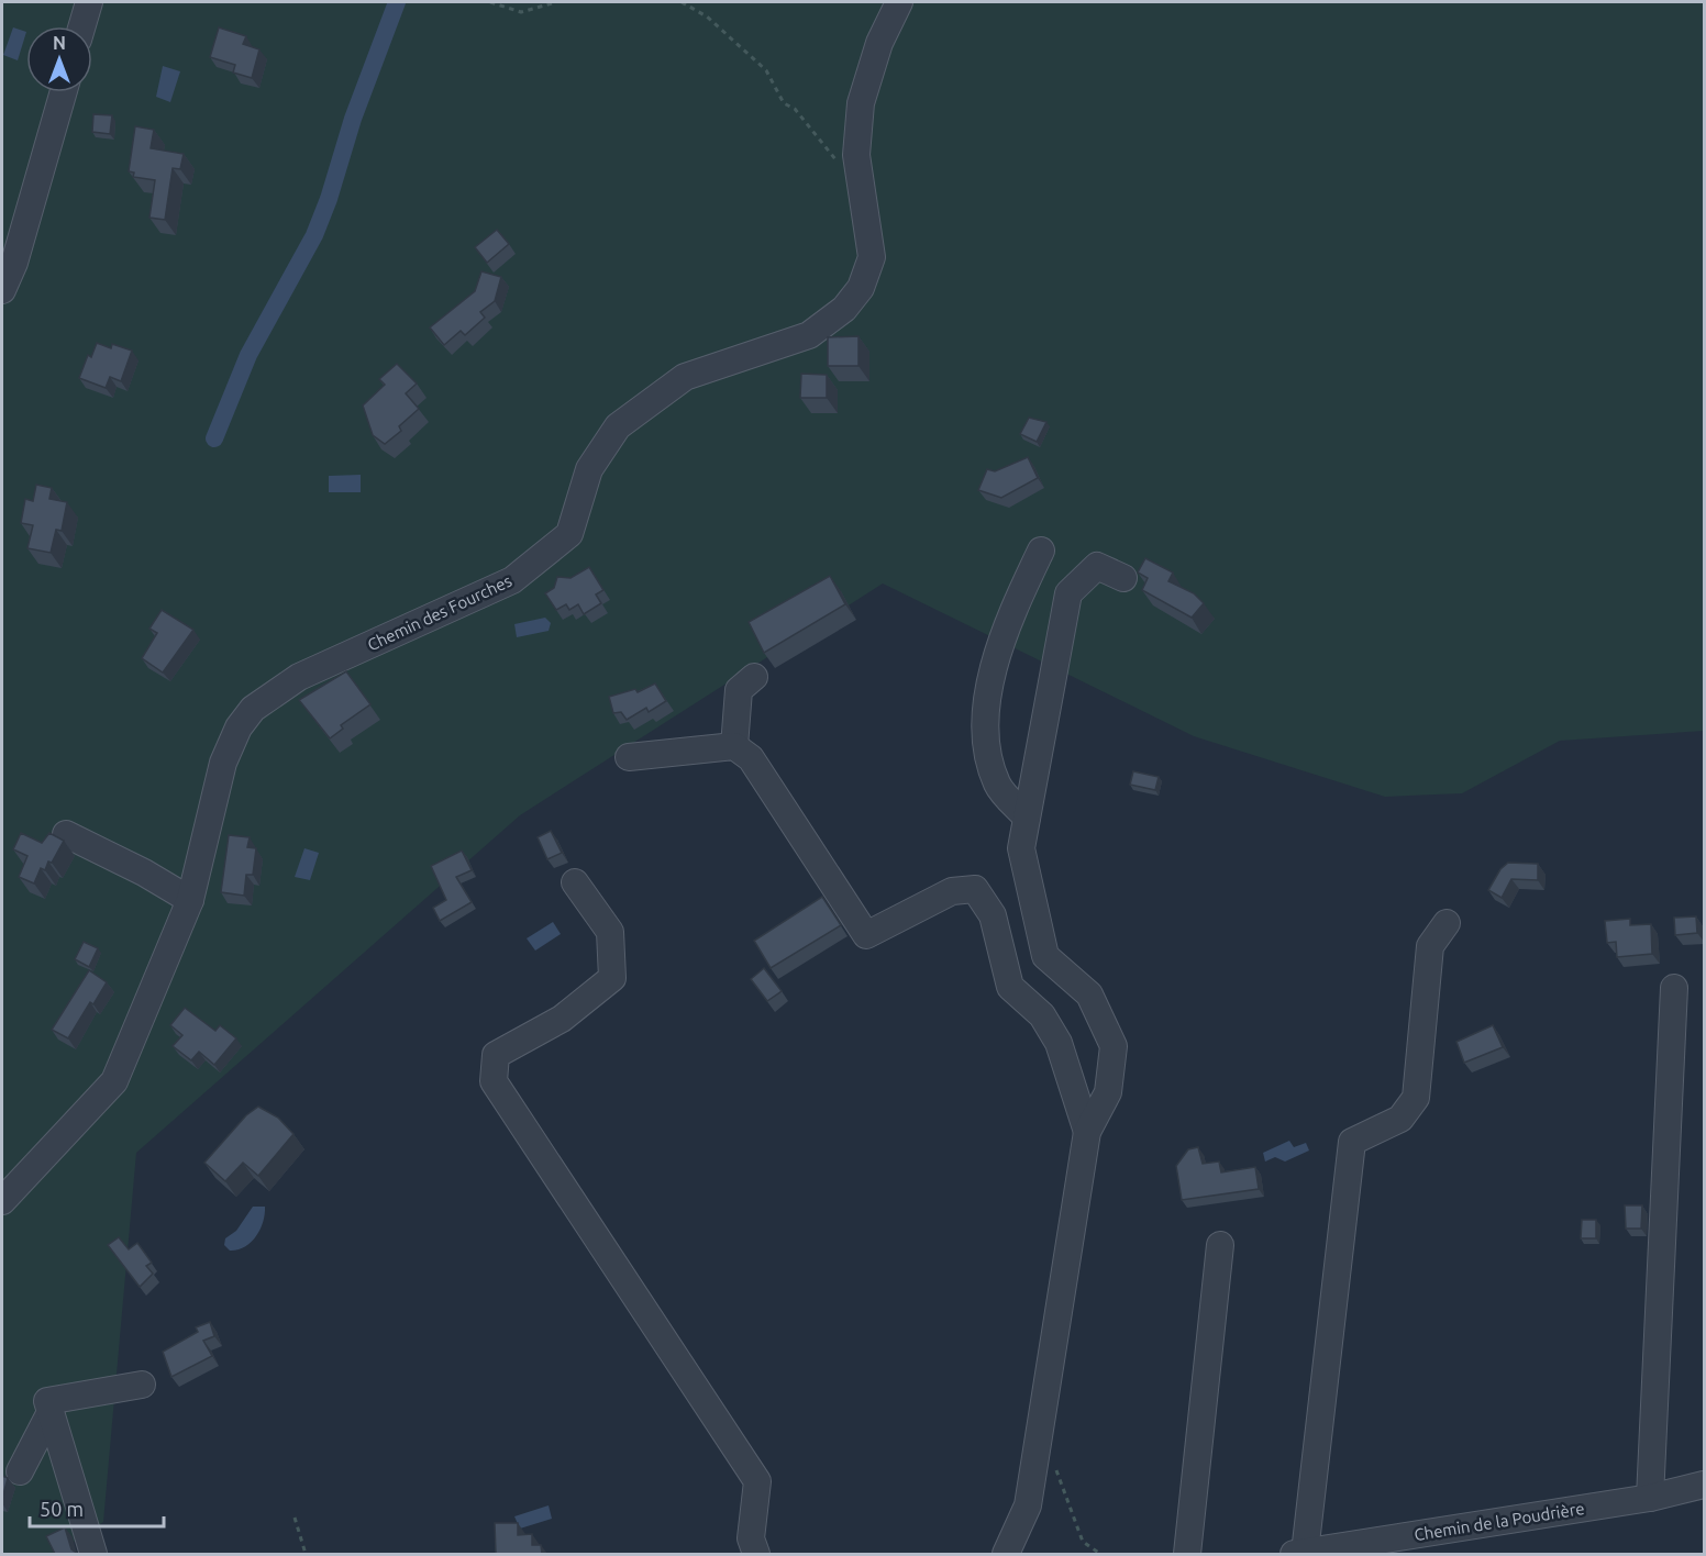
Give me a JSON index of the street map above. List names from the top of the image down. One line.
{"streets":{"street":["Chemin des Fourches","Chemin de la Poudrière"]},"scale_bar":"50 m","north":"top"}
